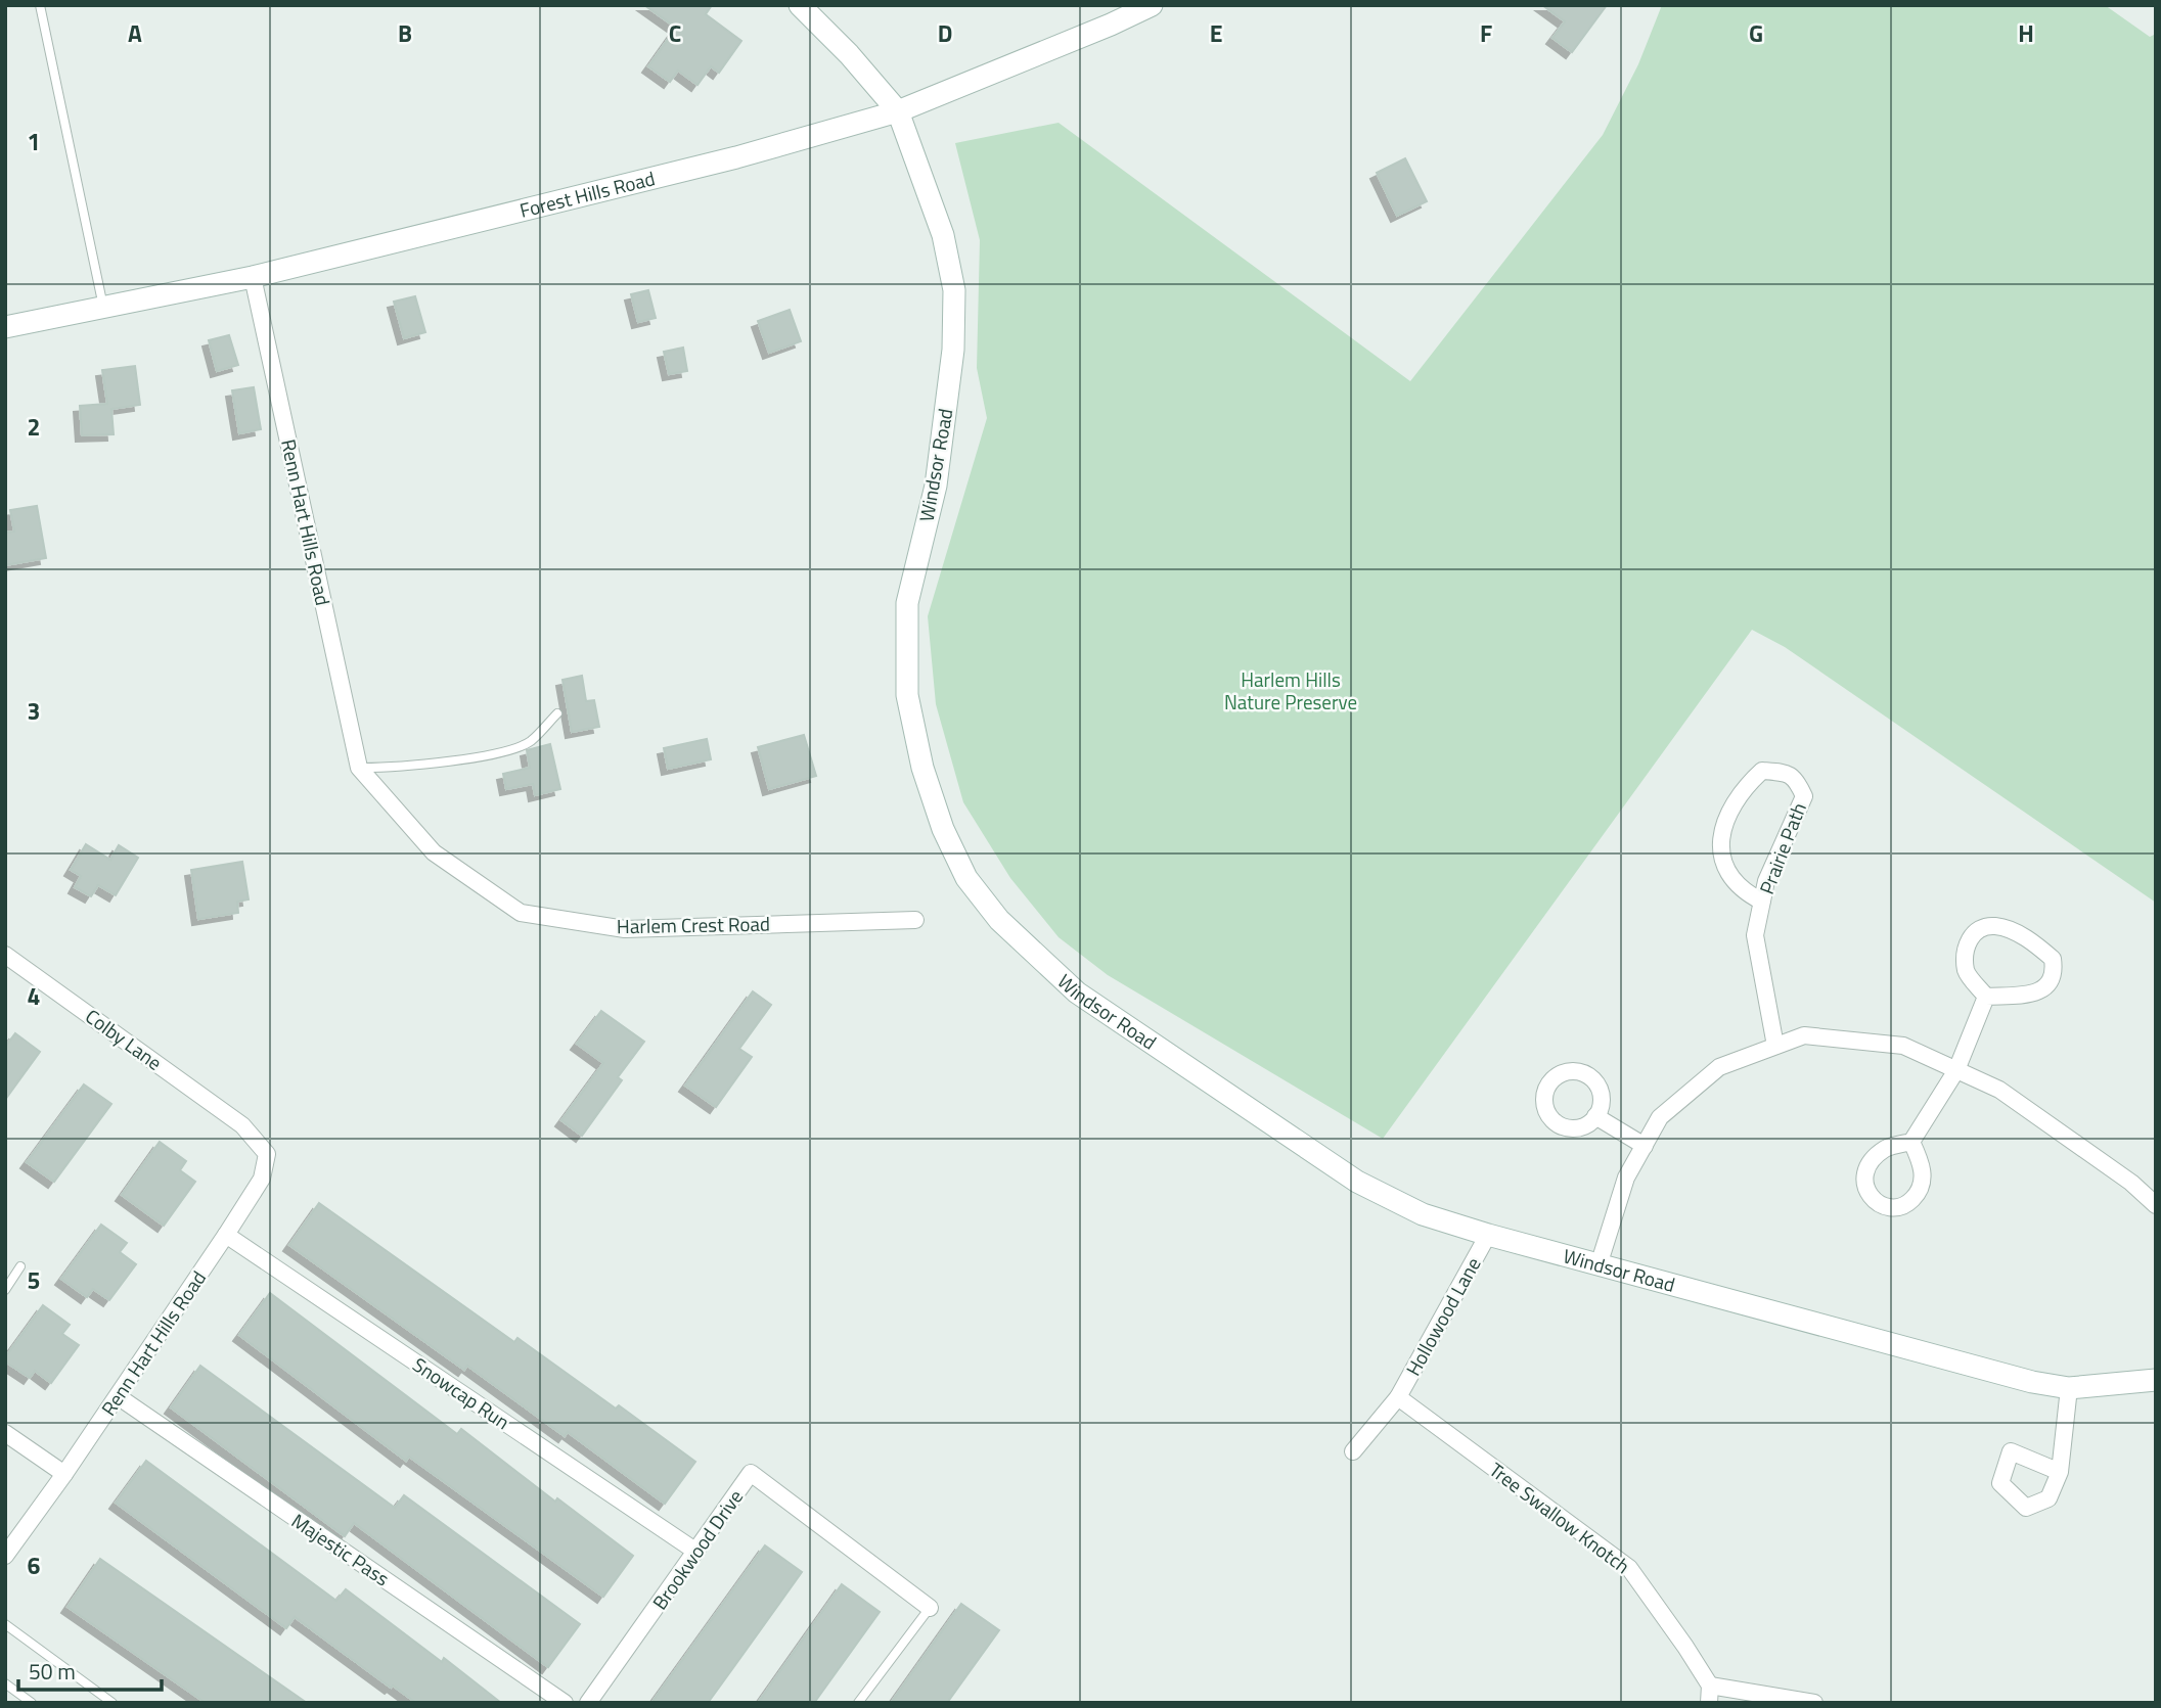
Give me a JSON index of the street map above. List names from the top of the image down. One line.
{"streets":{"street":["Forest Hills Road","Windsor Road","Renn Hart Hills Road","Prairie Path","Harlem Crest Road","Colby Lane","Hollowood Lane","Snowcap Run","Tree Swallow Knotch","Majestic Pass","Brookwood Drive"]},"crossings":[["Forest Hills Road","Windsor Road"],["Forest Hills Road","Renn Hart Hills Road"],["Windsor Road","Hollowood Lane"],["Renn Hart Hills Road","Harlem Crest Road"],["Renn Hart Hills Road","Colby Lane"],["Renn Hart Hills Road","Snowcap Run"],["Renn Hart Hills Road","Majestic Pass"],["Hollowood Lane","Tree Swallow Knotch"],["Snowcap Run","Brookwood Drive"]],"parks":["Harlem Hills Nature Preserve"],"scale_bar":"50 m","grid":{"columns":["A","B","C","D","E","F","G","H"],"rows":["1","2","3","4","5","6"]}}
